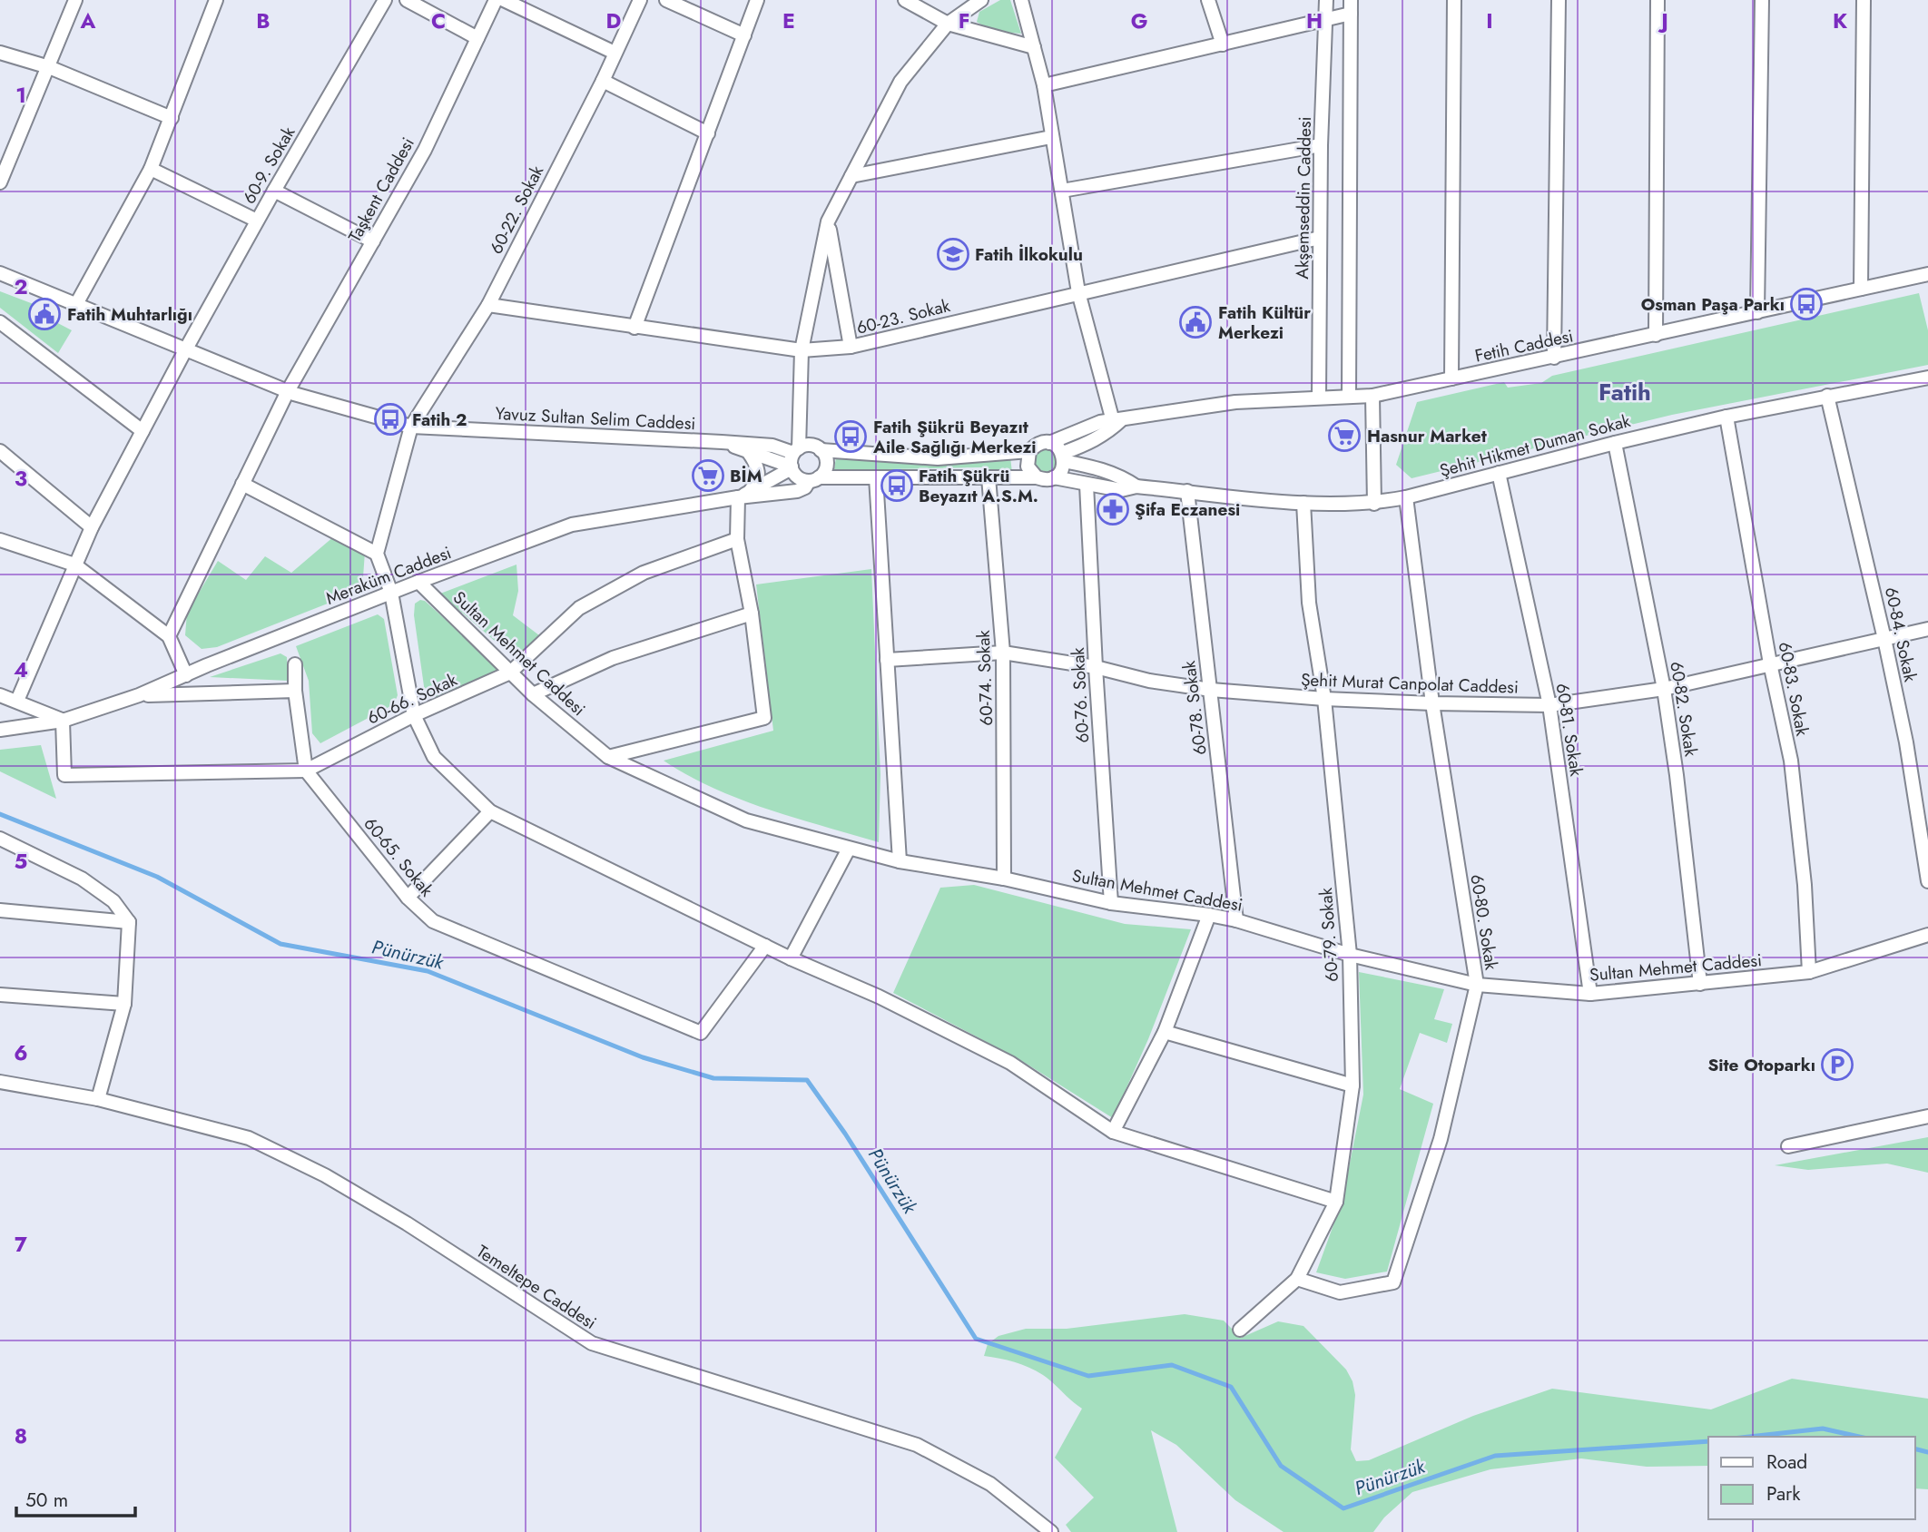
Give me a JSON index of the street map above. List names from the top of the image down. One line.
{"streets":{"street":["60-9. Sokak","Taşkent Caddesi","Akşemseddin Caddesi","60-22. Sokak","60-23. Sokak","Fetih Caddesi","Yavuz Sultan Selim Caddesi","Şehit Hikmet Duman Sokak","Meraküm Caddesi","60-84. Sokak","Sultan Mehmet Caddesi","60-74. Sokak","Şehit Murat Canpolat Caddesi","60-83. Sokak","60-76. Sokak","60-66. Sokak","60-78. Sokak","60-82. Sokak","60-81. Sokak","60-65. Sokak","60-80. Sokak","60-79. Sokak","Temeltepe Caddesi"]},"crossings":[["60-9. Sokak","Yavuz Sultan Selim Caddesi"],["Taşkent Caddesi","Yavuz Sultan Selim Caddesi"],["Akşemseddin Caddesi","60-23. Sokak"],["Akşemseddin Caddesi","Fetih Caddesi"],["60-22. Sokak","60-23. Sokak"],["60-22. Sokak","Yavuz Sultan Selim Caddesi"],["Fetih Caddesi","Meraküm Caddesi"],["Yavuz Sultan Selim Caddesi","Meraküm Caddesi"],["Şehit Hikmet Duman Sokak","Meraküm Caddesi"],["Şehit Hikmet Duman Sokak","60-84. Sokak"],["Şehit Hikmet Duman Sokak","60-83. Sokak"],["Şehit Hikmet Duman Sokak","60-78. Sokak"],["Şehit Hikmet Duman Sokak","60-82. Sokak"],["Şehit Hikmet Duman Sokak","60-81. Sokak"],["Şehit Hikmet Duman Sokak","60-80. Sokak"],["Şehit Hikmet Duman Sokak","60-79. Sokak"],["Meraküm Caddesi","Sultan Mehmet Caddesi"],["Meraküm Caddesi","60-74. Sokak"],["Meraküm Caddesi","60-76. Sokak"],["Meraküm Caddesi","60-66. Sokak"],["Meraküm Caddesi","60-78. Sokak"],["60-84. Sokak","Şehit Murat Canpolat Caddesi"],["Sultan Mehmet Caddesi","60-74. Sokak"],["Sultan Mehmet Caddesi","60-83. Sokak"],["Sultan Mehmet Caddesi","60-76. Sokak"],["Sultan Mehmet Caddesi","60-66. Sokak"],["Sultan Mehmet Caddesi","60-78. Sokak"],["Sultan Mehmet Caddesi","60-82. Sokak"],["Sultan Mehmet Caddesi","60-81. Sokak"],["Sultan Mehmet Caddesi","60-80. Sokak"],["Sultan Mehmet Caddesi","60-79. Sokak"],["60-74. Sokak","Şehit Murat Canpolat Caddesi"],["Şehit Murat Canpolat Caddesi","60-83. Sokak"],["Şehit Murat Canpolat Caddesi","60-76. Sokak"],["Şehit Murat Canpolat Caddesi","60-78. Sokak"],["Şehit Murat Canpolat Caddesi","60-82. Sokak"],["Şehit Murat Canpolat Caddesi","60-81. Sokak"],["Şehit Murat Canpolat Caddesi","60-80. Sokak"],["Şehit Murat Canpolat Caddesi","60-79. Sokak"],["60-66. Sokak","60-65. Sokak"],["60-80. Sokak","60-79. Sokak"]],"districts":["Fatih"],"water":["Pünürzük"],"places":{"school or university":["Fatih İlkokulu"],"bus stop":["Osman Paşa Parkı","Fatih 2","Fatih Şükrü Beyazıt Aile Sağlığı Merkezi","Fatih Şükrü Beyazıt A.S.M."],"public building":["Fatih Muhtarlığı","Fatih Kültür Merkezi"],"supermarket":["Hasnur Market","BİM"],"pharmacy":["Şifa Eczanesi"],"parking":["Site Otoparkı"]},"legend":["Road","Park"],"scale_bar":"50 m","grid":{"columns":["A","B","C","D","E","F","G","H","I","J","K"],"rows":["1","2","3","4","5","6","7","8"]}}
